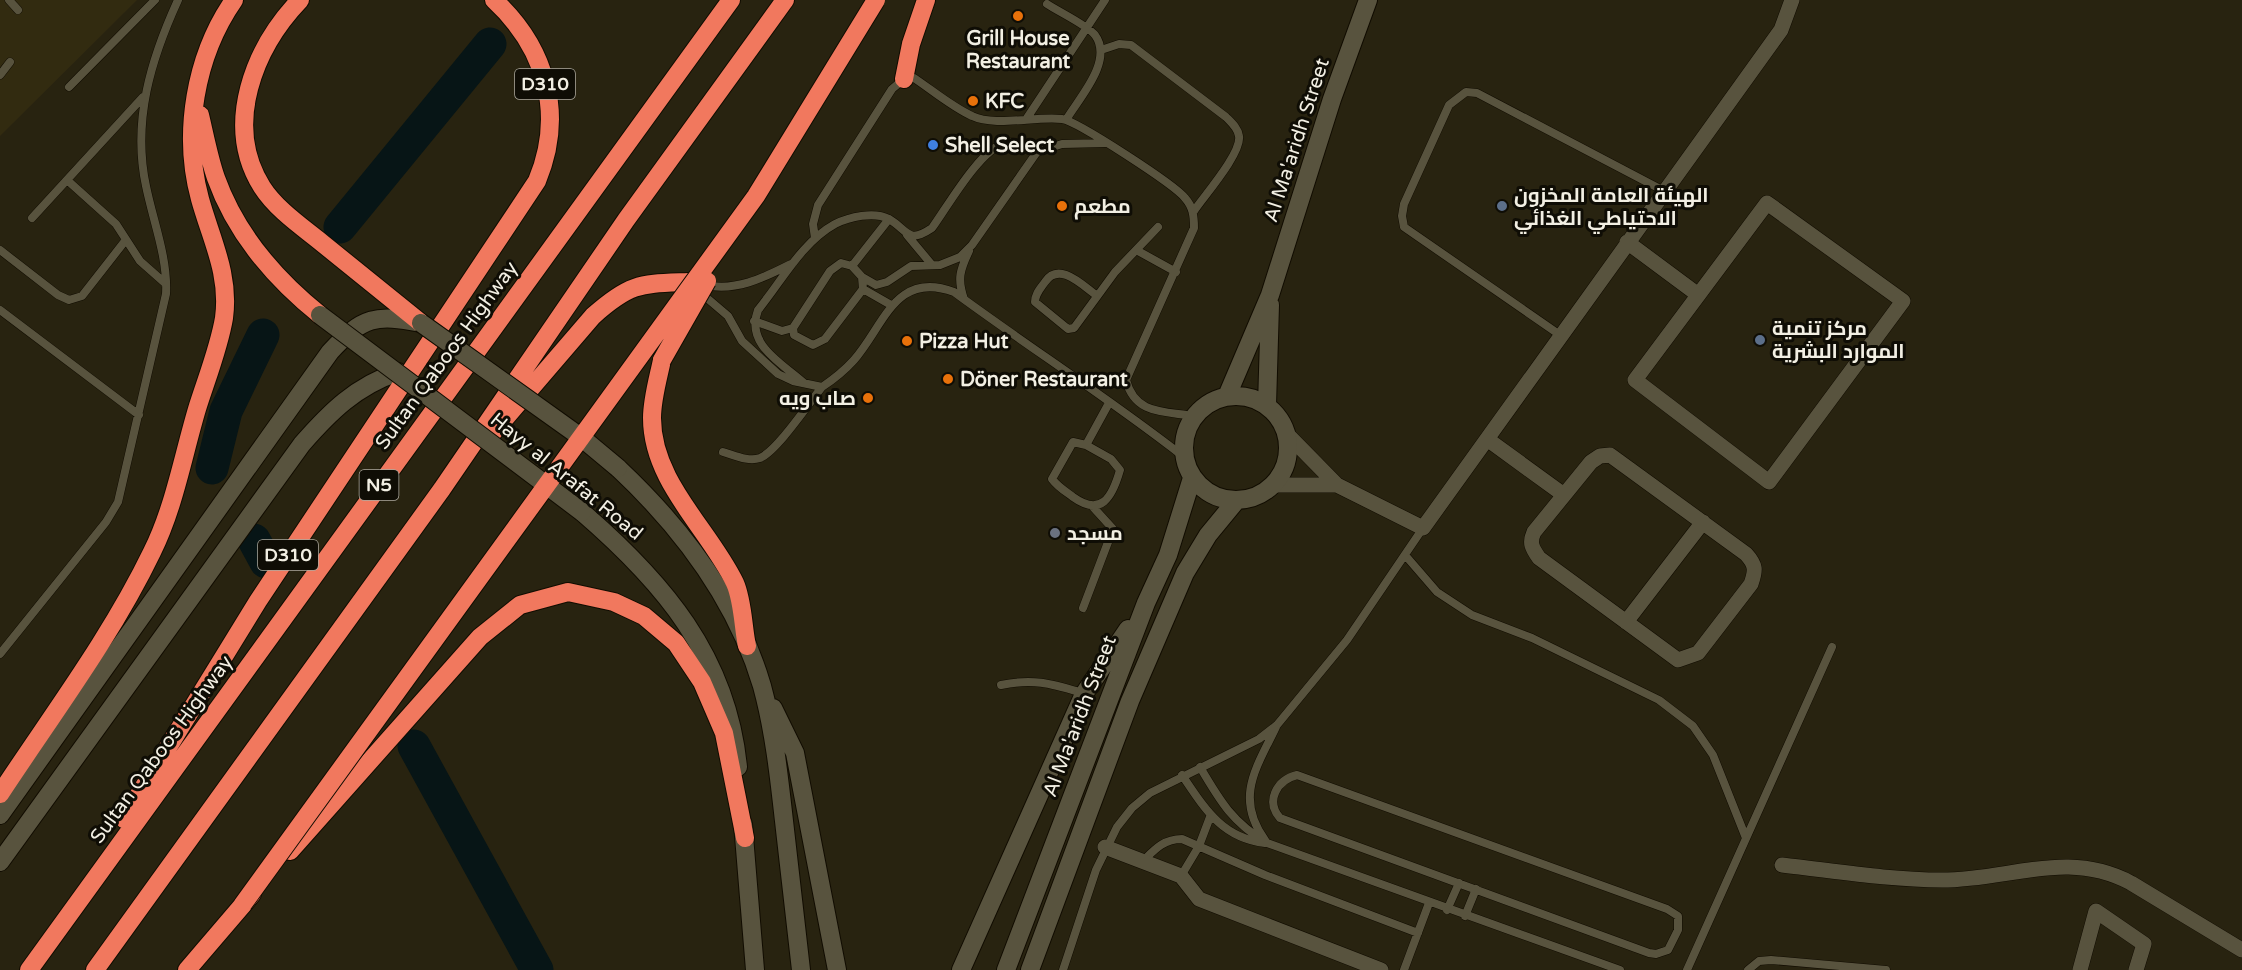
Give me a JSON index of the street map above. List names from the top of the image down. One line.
{"streets":{"highway":["D310","Sultan Qaboos Highway","N5"],"main road":["Al Ma'aridh Street","Hayy al Arafat Road"]},"crossings":[["D310","Sultan Qaboos Highway"]],"places":["Grill House Restaurant","KFC","Shell Select","مطعم","الهيئة العامة المخزون الاحتياطي الغذائي","مركز تنمية الموارد البشرية","Pizza Hut","Döner Restaurant","صاب ويه","مسجد"]}
